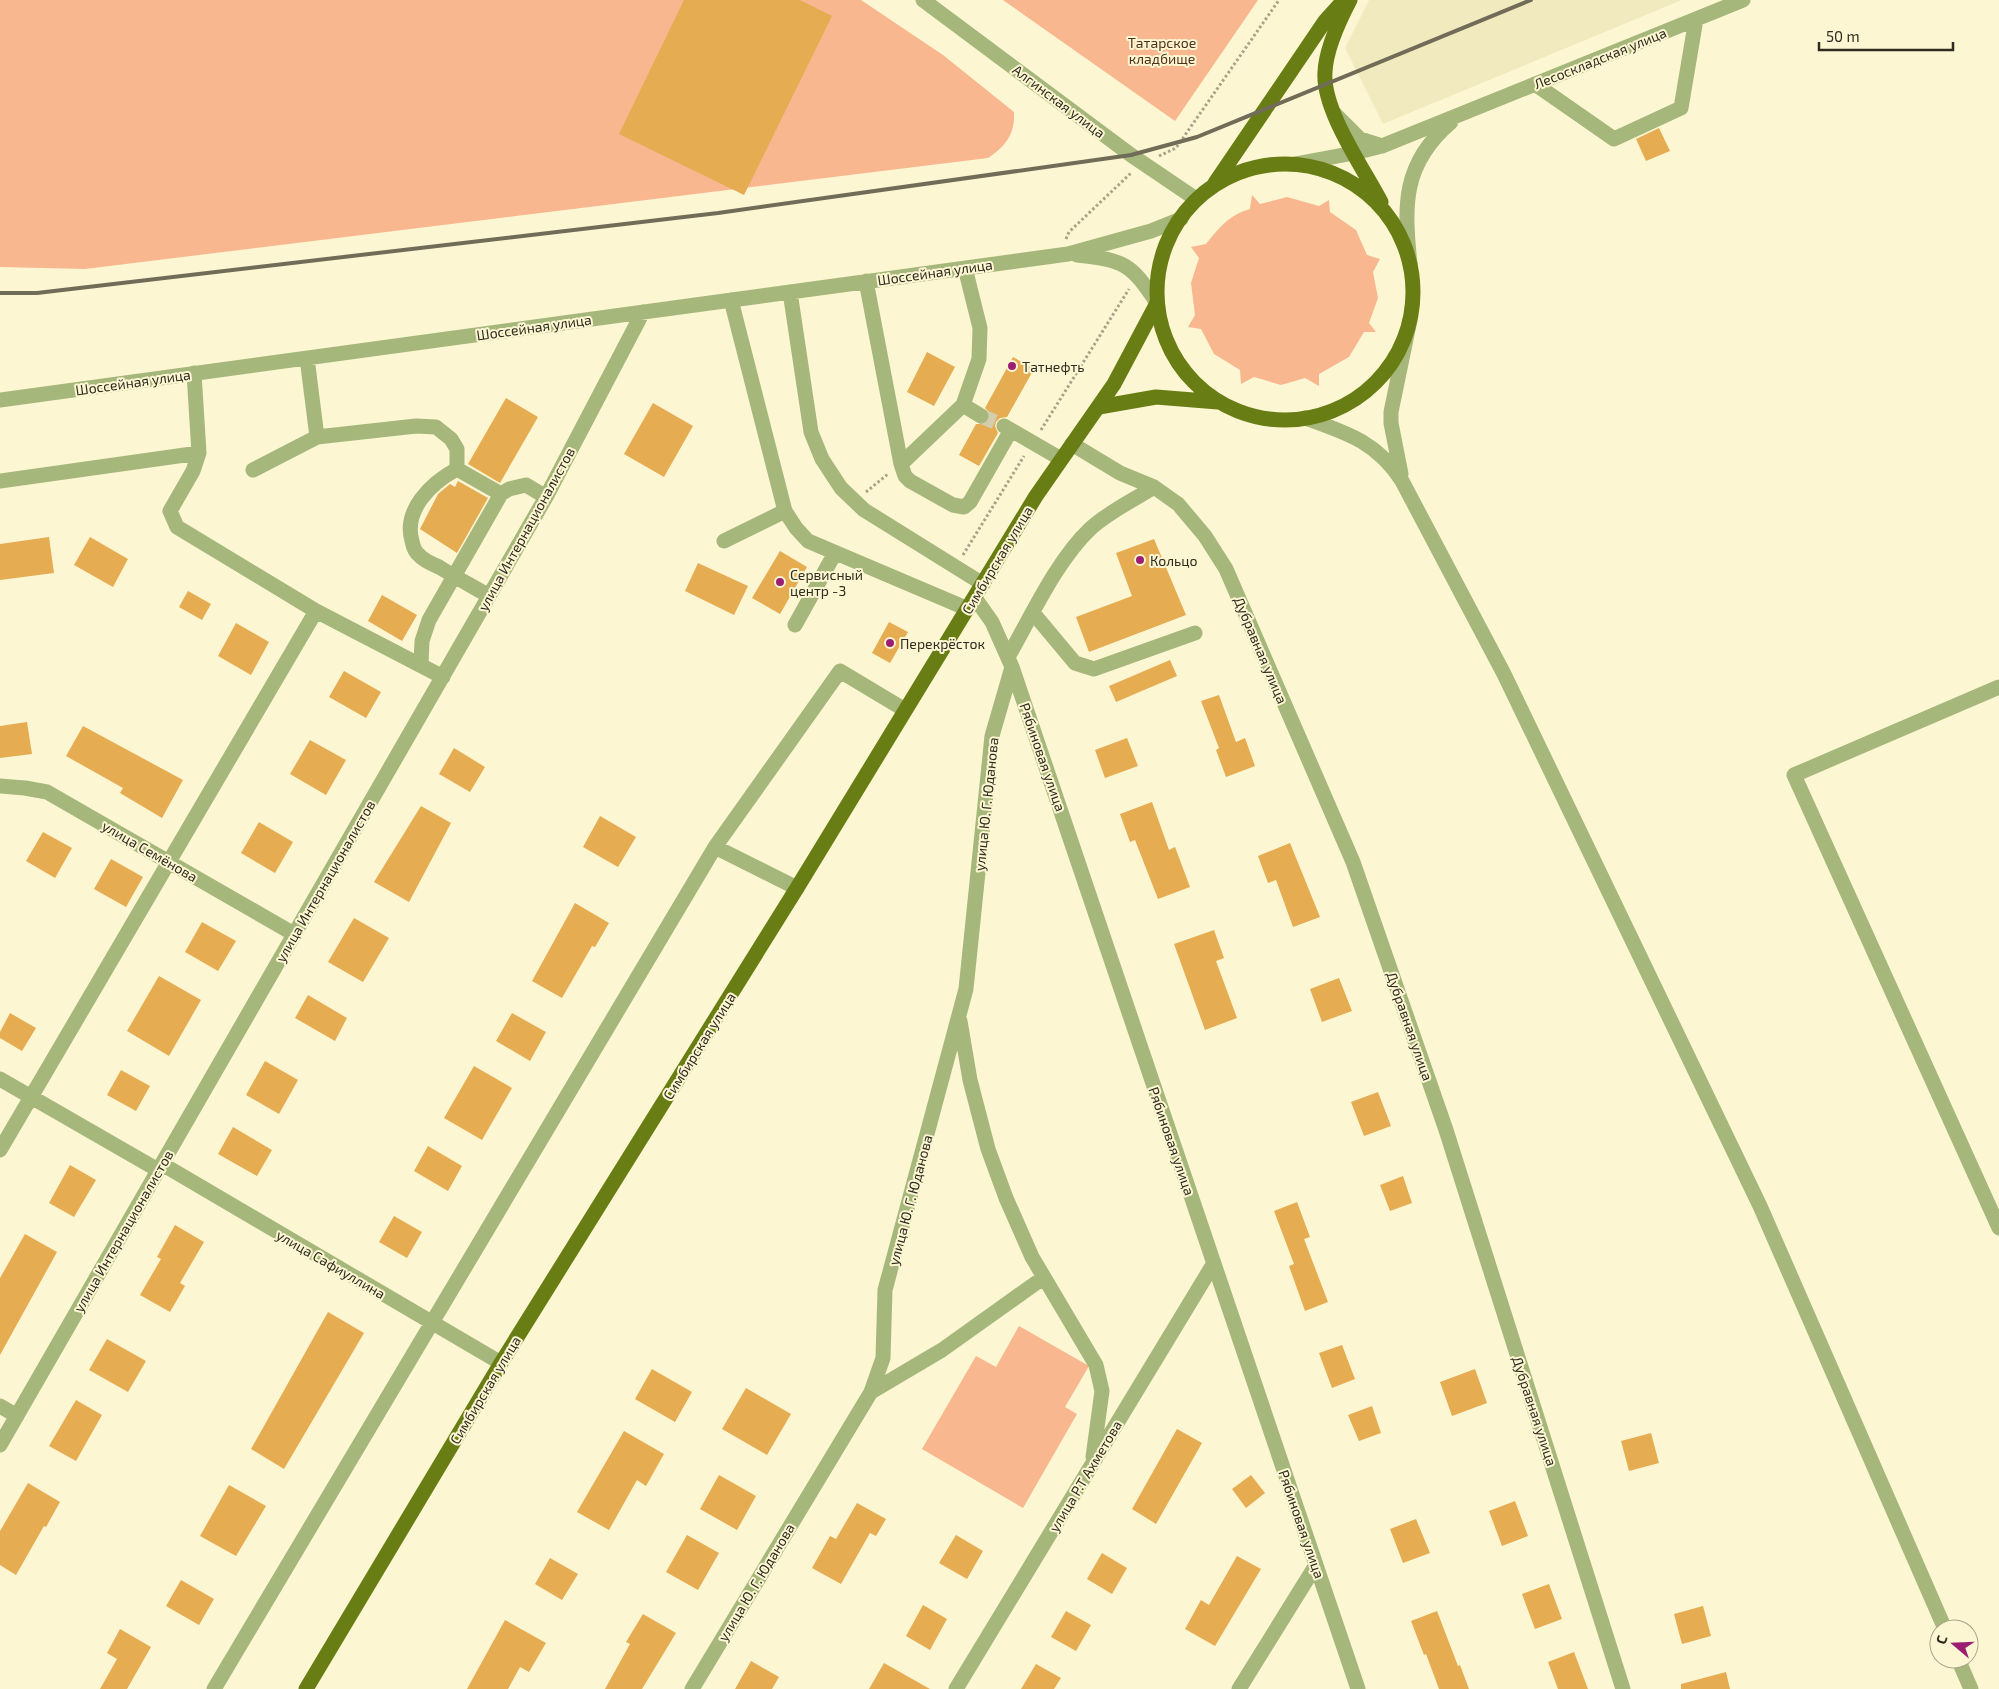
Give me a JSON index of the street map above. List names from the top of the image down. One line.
{"streets":{"main road":["Симбирская улица"],"street":["Лесоскладская улица","Алгинская улица","Шоссейная улица","улица Интернационалистов","Дубравная улица","Рябиновая улица","улица Ю. Г. Юданова","улица Семёнова","улица Сафиуллина","улица Р.Т Ахметова"]},"crossings":[["Шоссейная улица","улица Интернационалистов"],["улица Интернационалистов","улица Семёнова"],["улица Интернационалистов","улица Сафиуллина"],["Симбирская улица","Дубравная улица"],["Симбирская улица","Рябиновая улица"],["Симбирская улица","улица Сафиуллина"],["Дубравная улица","улица Ю. Г. Юданова"],["Рябиновая улица","улица Ю. Г. Юданова"],["Рябиновая улица","улица Р.Т Ахметова"]],"parks":["Татарское кладбище"],"places":["Татнефть","Кольцо","Сервисный центр -3","Перекрёсток"],"scale_bar":"50 m","north":"left"}
